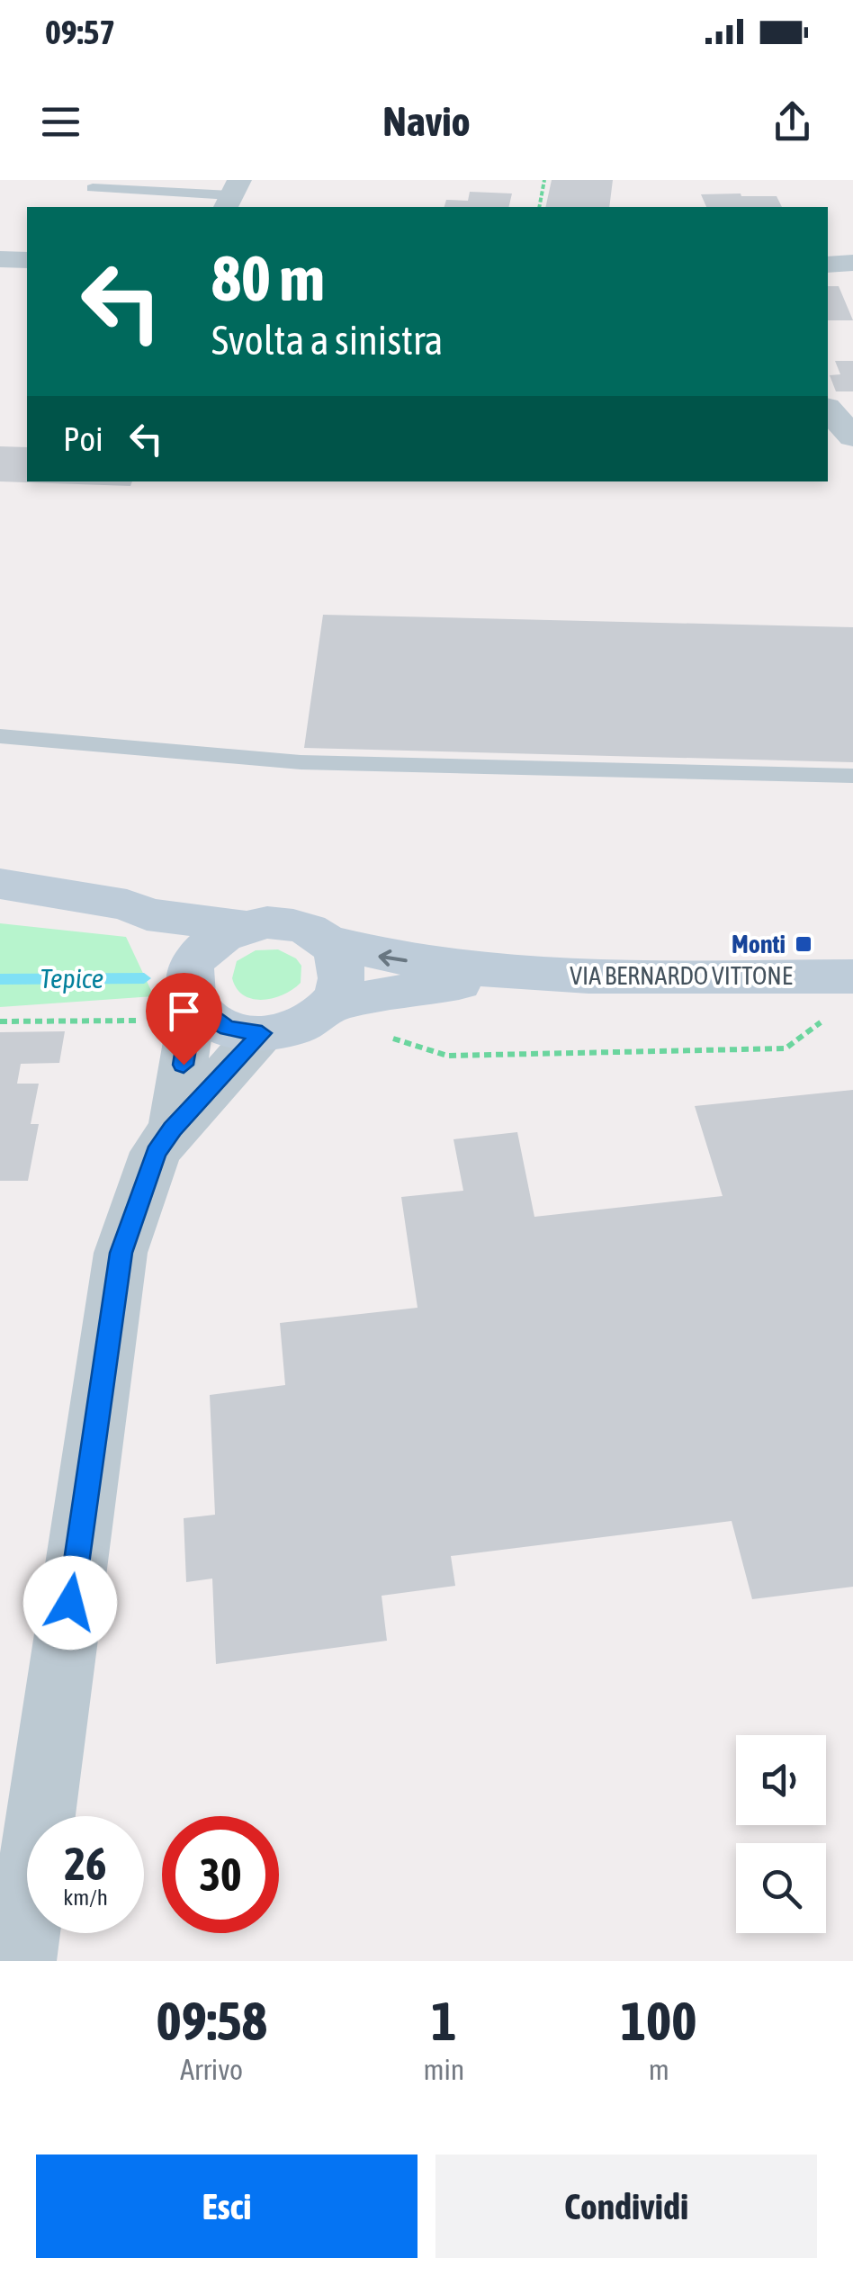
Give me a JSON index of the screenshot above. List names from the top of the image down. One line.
{"streets":{"street":["VIA BERNARDO VITTONE"]},"water":["Tepice"],"places":{"transit":["Monti"]},"page":{"status":"09:57","header":"Navio","turn":["80 m","Svolta a sinistra"],"then":"Poi","speed":"26 km/h","limit":"30","eta":["09:58","Arrivo","1","min","100","m"],"buttons":["Esci","Condividi"]}}
